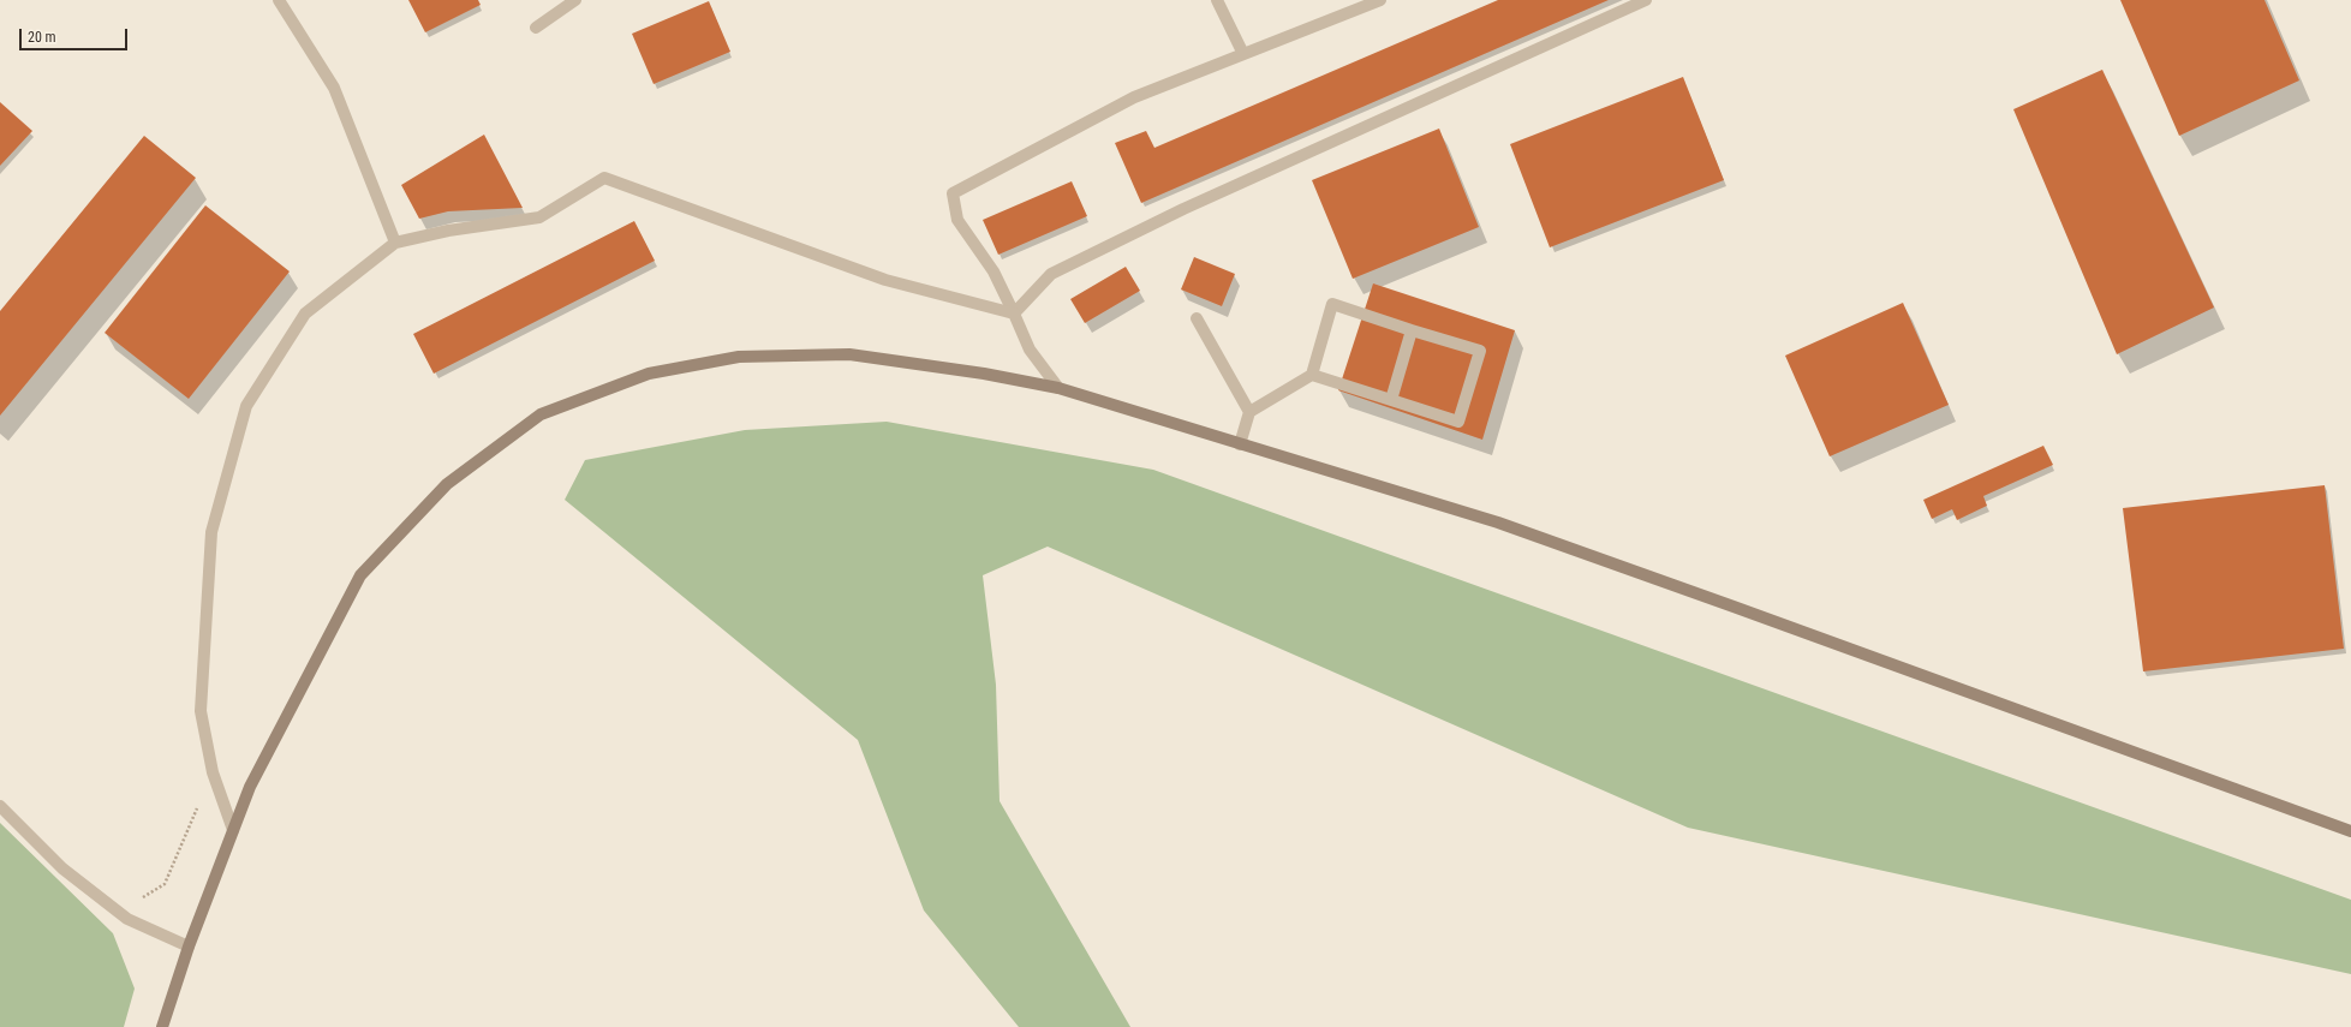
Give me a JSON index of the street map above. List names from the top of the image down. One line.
{"scale_bar":"20 m"}
